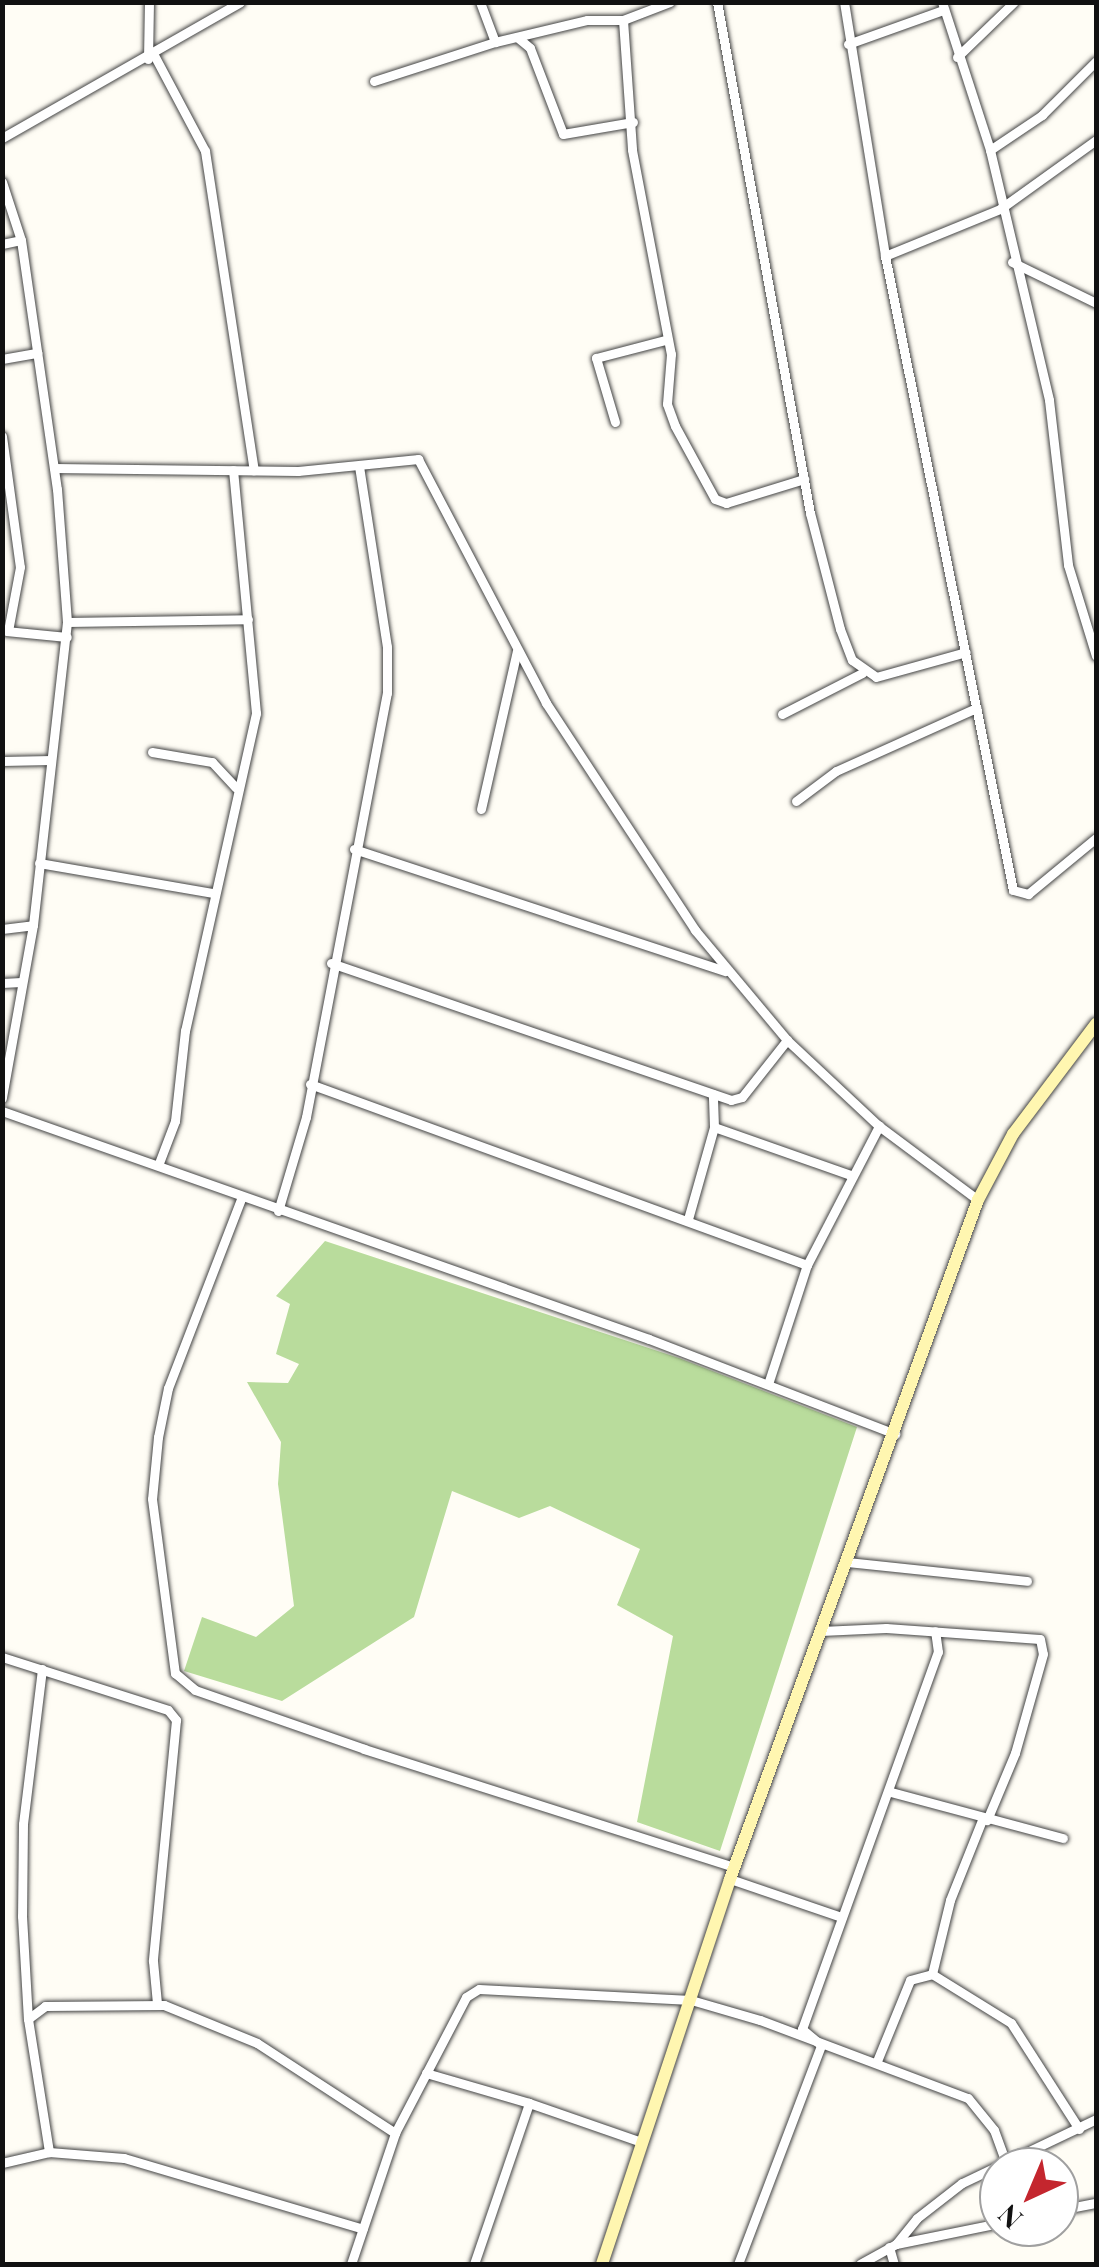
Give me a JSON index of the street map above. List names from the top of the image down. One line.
{"north":"bottom left"}
